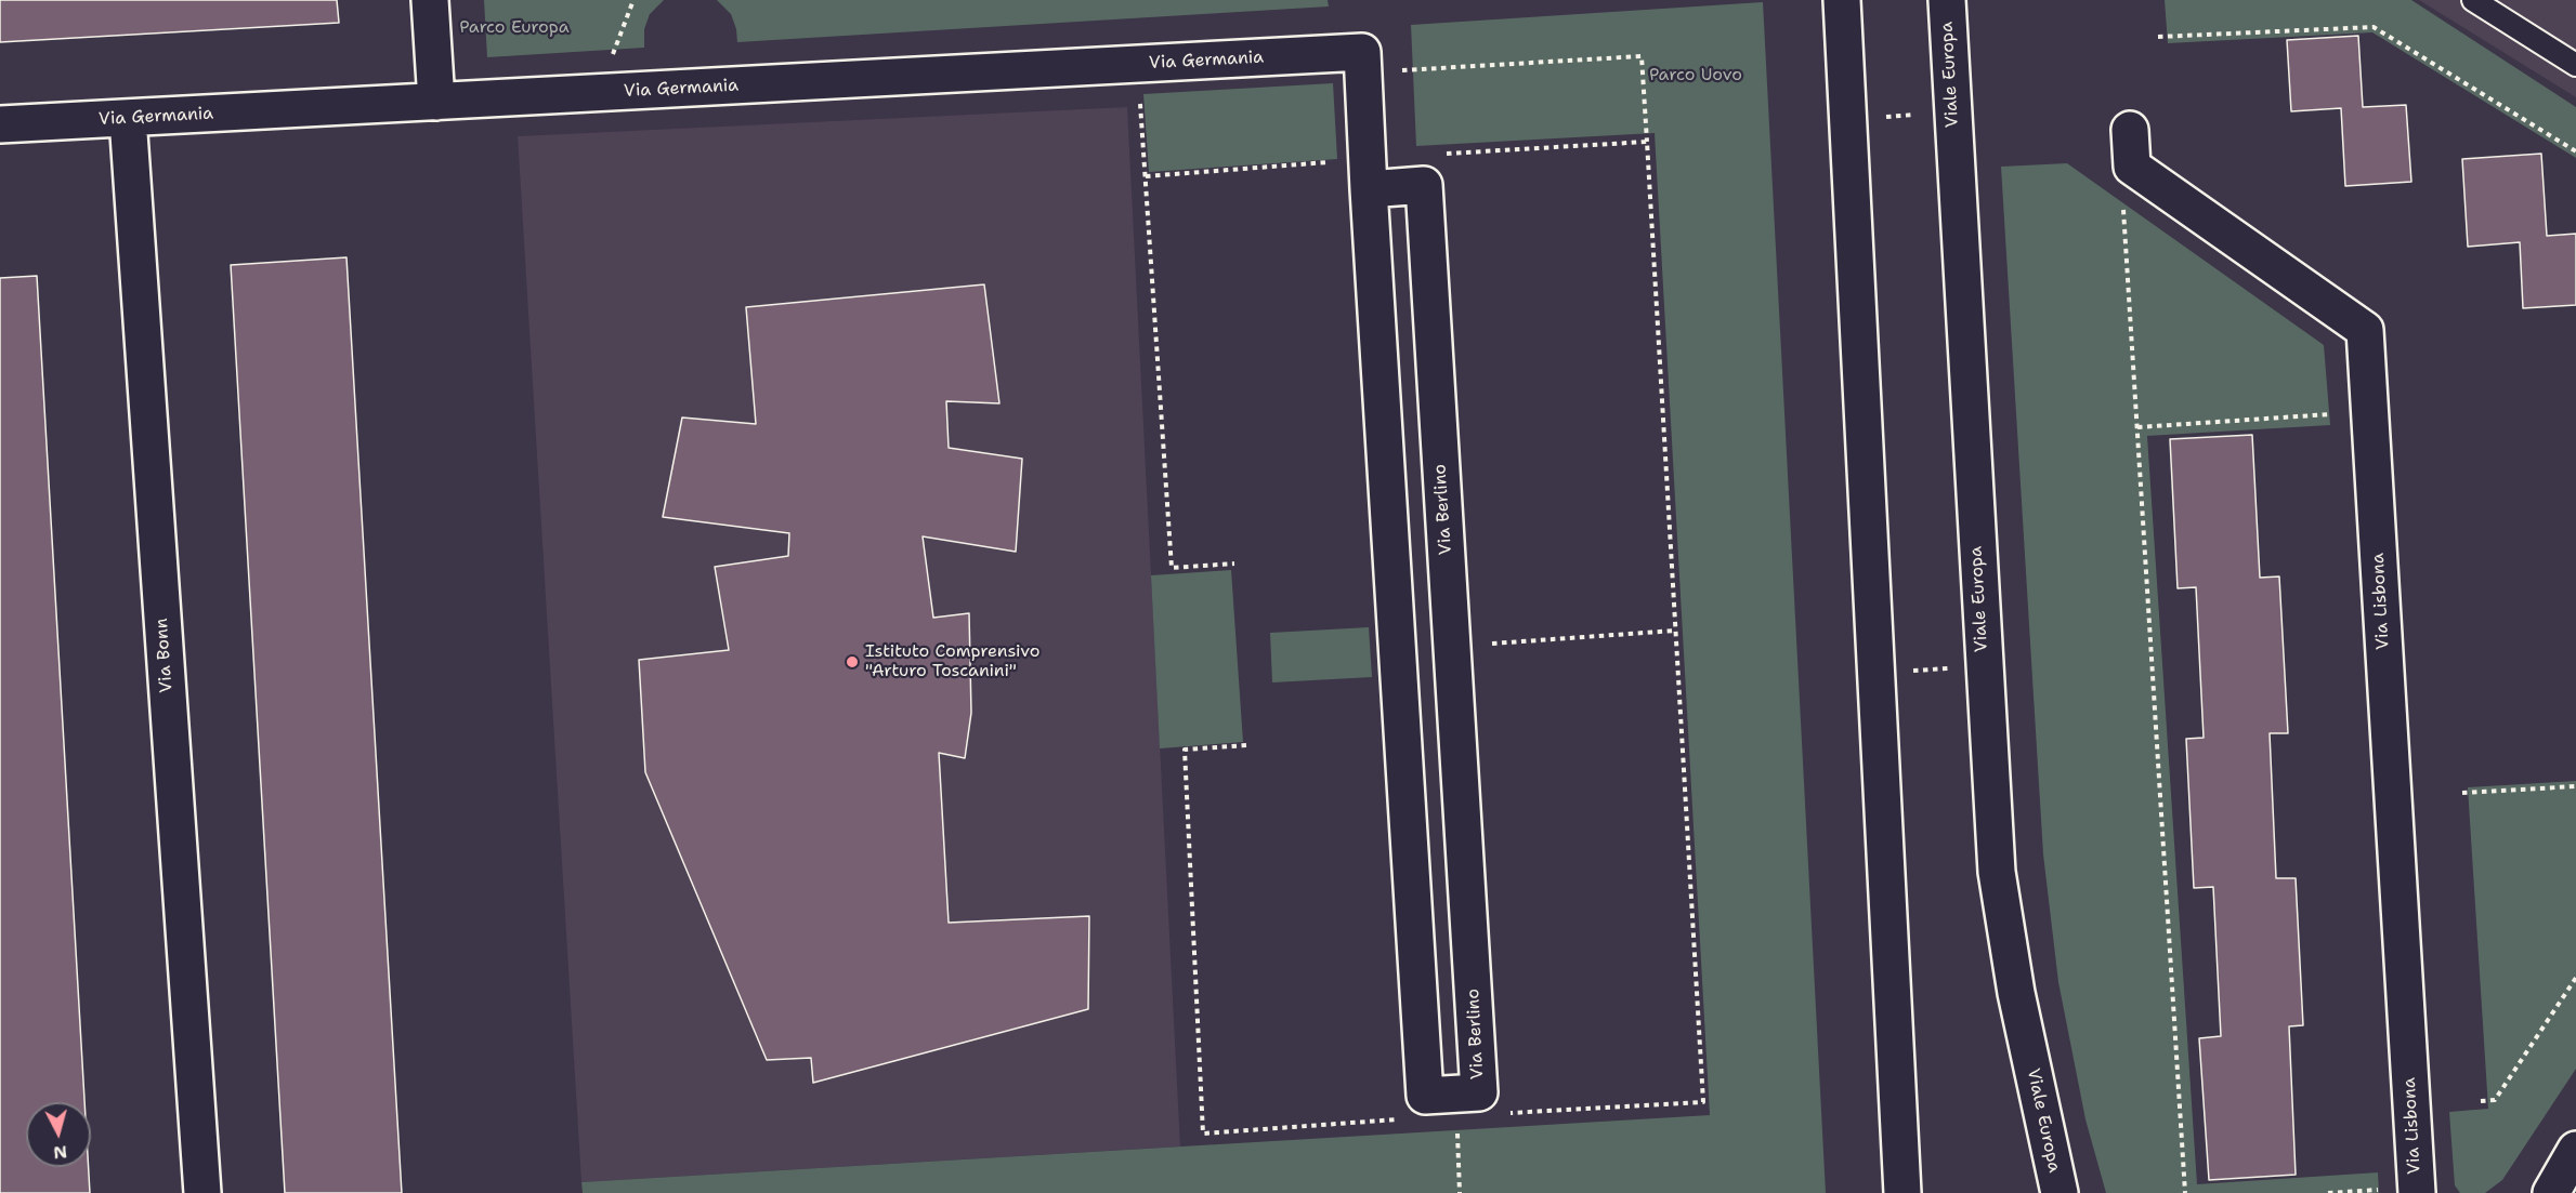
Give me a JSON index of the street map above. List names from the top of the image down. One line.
{"streets":{"street":["Via Germania","Viale Europa","Via Berlino","Via Lisbona","Via Bonn"]},"crossings":[["Via Germania","Via Berlino"],["Via Germania","Via Bonn"]],"parks":["Parco Europa","Parco Uovo"],"places":["Istituto Comprensivo \"Arturo Toscanini\""],"north":"bottom"}
